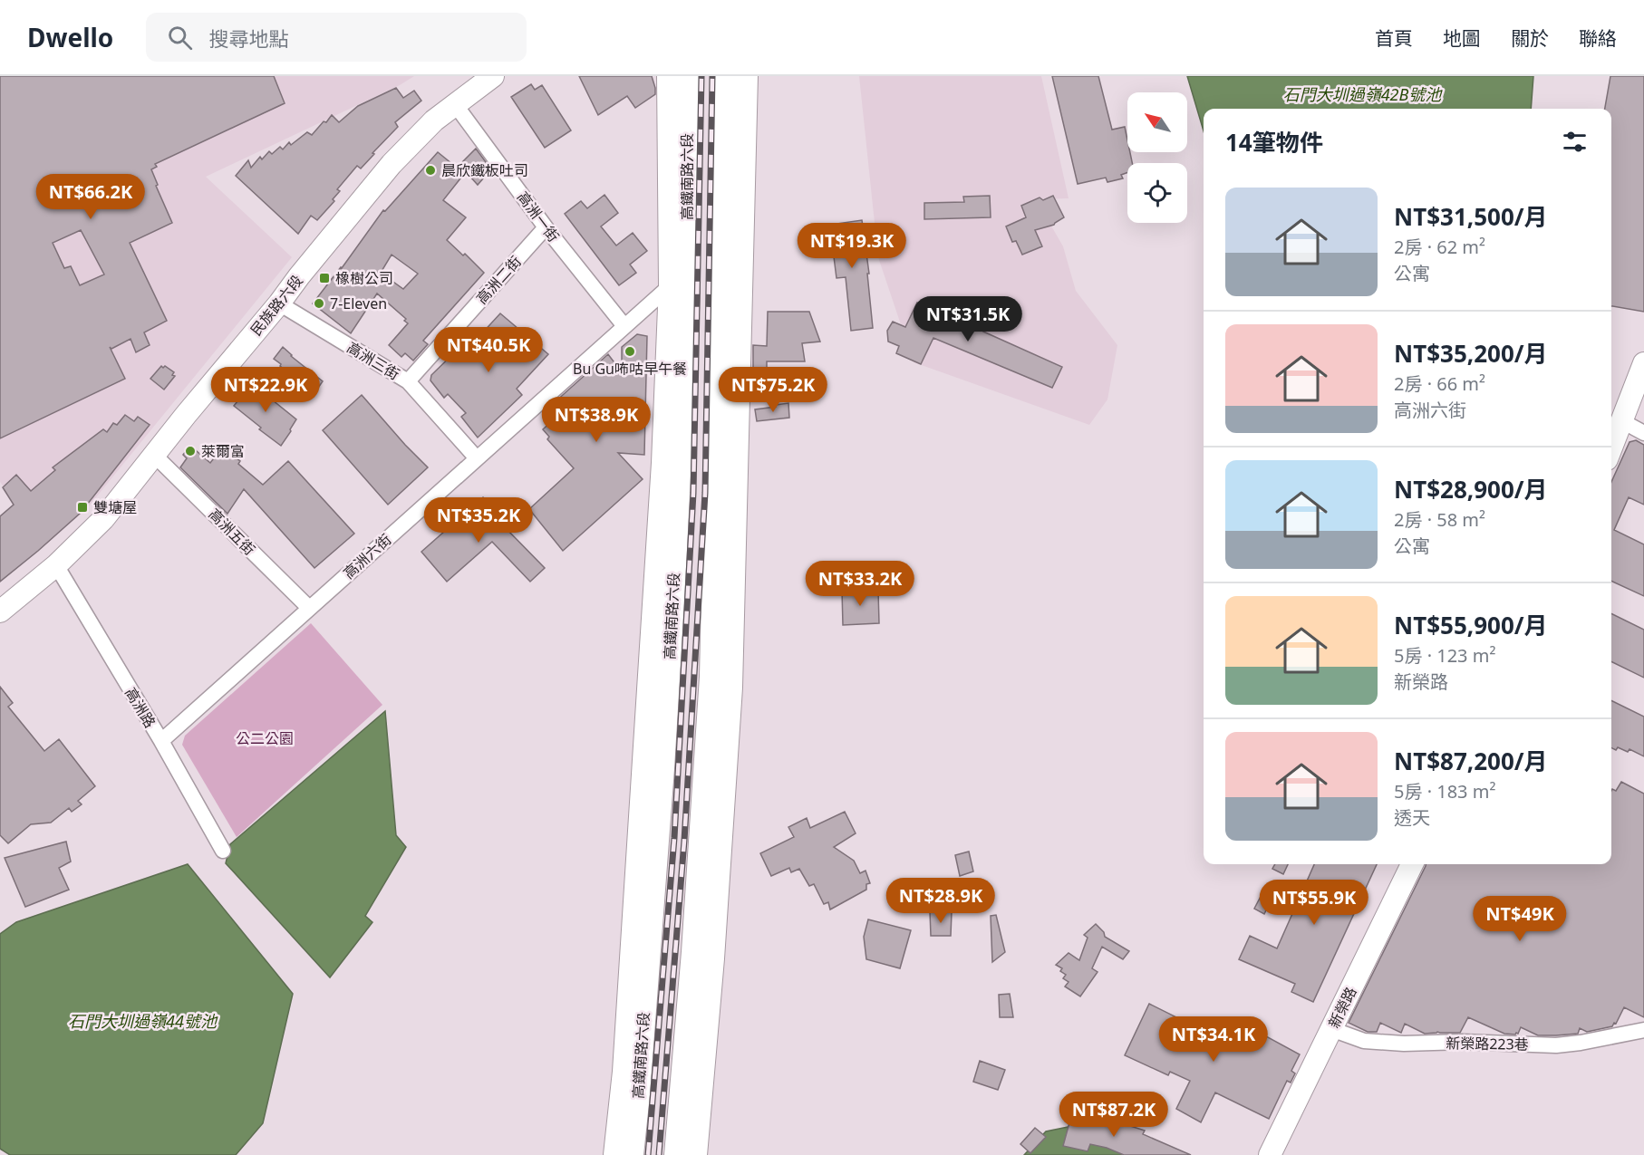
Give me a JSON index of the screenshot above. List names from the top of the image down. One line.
{"streets":{"main road":["高鐵南路六段","民族路六段","新榮路"],"street":["高洲一街","高洲二街","高洲三街","高洲五街","高洲六街","高洲路","新榮路223巷"]},"crossings":[["高鐵南路六段","高洲六街"],["高洲一街","高洲二街"],["高洲一街","民族路六段"],["高洲一街","高洲六街"],["高洲二街","高洲三街"],["民族路六段","高洲三街"],["民族路六段","高洲五街"],["民族路六段","高洲路"],["高洲三街","高洲六街"],["高洲五街","高洲六街"],["高洲六街","高洲路"],["新榮路","新榮路223巷"]],"water":["石門大圳過嶺42B號池","石門大圳過嶺44號池"],"parks":["公二公園"],"places":{"other":["晨欣鐵板吐司","7-Eleven","Bu Gu咘咕早午餐","萊爾富"],"transit":["橡樹公司","雙塘屋"]},"north":"top left","page":{"header":"Dwello","search":"搜尋地點","nav":["首頁","地圖","關於","聯絡"],"heading":"14筆物件","price":["NT$66.2K","NT$19.3K","NT$31.5K","NT$40.5K","NT$22.9K","NT$75.2K","NT$38.9K","NT$35.2K","NT$33.2K","NT$28.9K","NT$55.9K","NT$49K","NT$34.1K","NT$87.2K"],"list":[{"name":"NT$31,500/月","note":"2房 · 62 m² · 公寓"},{"name":"NT$35,200/月","note":"2房 · 66 m² · 高洲六街"},{"name":"NT$28,900/月","note":"2房 · 58 m² · 公寓"},{"name":"NT$55,900/月","note":"5房 · 123 m² · 新榮路"},{"name":"NT$87,200/月","note":"5房 · 183 m² · 透天"}]}}
